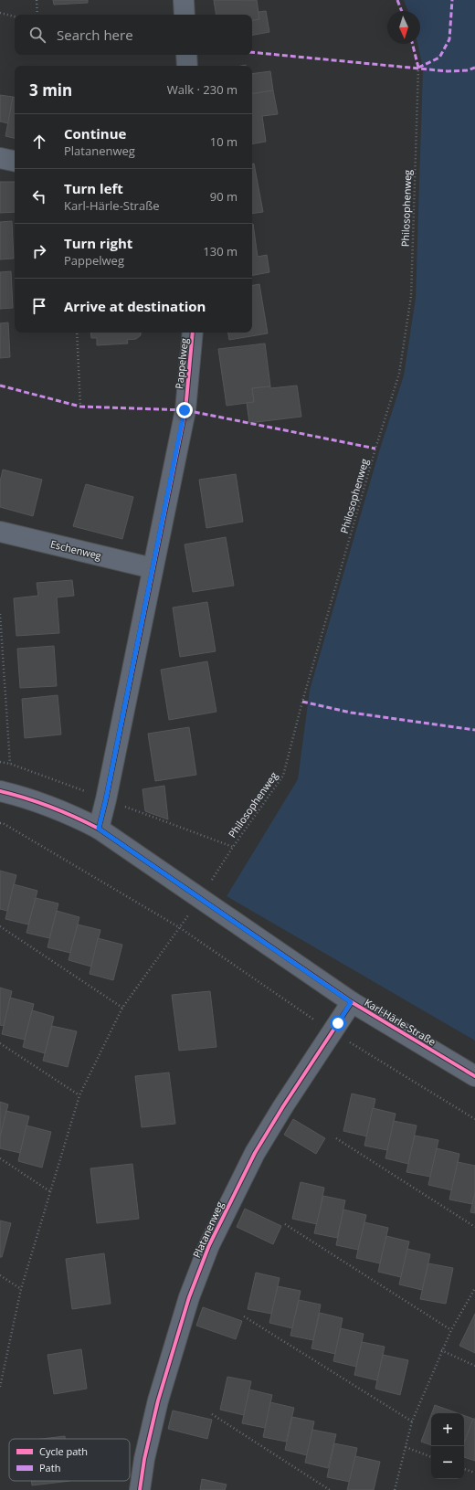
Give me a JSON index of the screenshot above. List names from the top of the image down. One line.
{"streets":{"street":["Pappelweg","Eschenweg","Karl-Härle-Straße","Platanenweg"],"path":["Philosophenweg"]},"crossings":[["Philosophenweg","Karl-Härle-Straße"],["Pappelweg","Eschenweg"],["Pappelweg","Karl-Härle-Straße"],["Karl-Härle-Straße","Platanenweg"]],"legend":["Cycle path","Path"],"north":"bottom","page":{"search":"Search here","heading":["3 min","Walk · 230 m"],"list":[["Continue","Platanenweg","10 m"],["Turn left","Karl-Härle-Straße","90 m"],["Turn right","Pappelweg","130 m"],"Arrive at destination"],"map_buttons":["+","−"]}}
